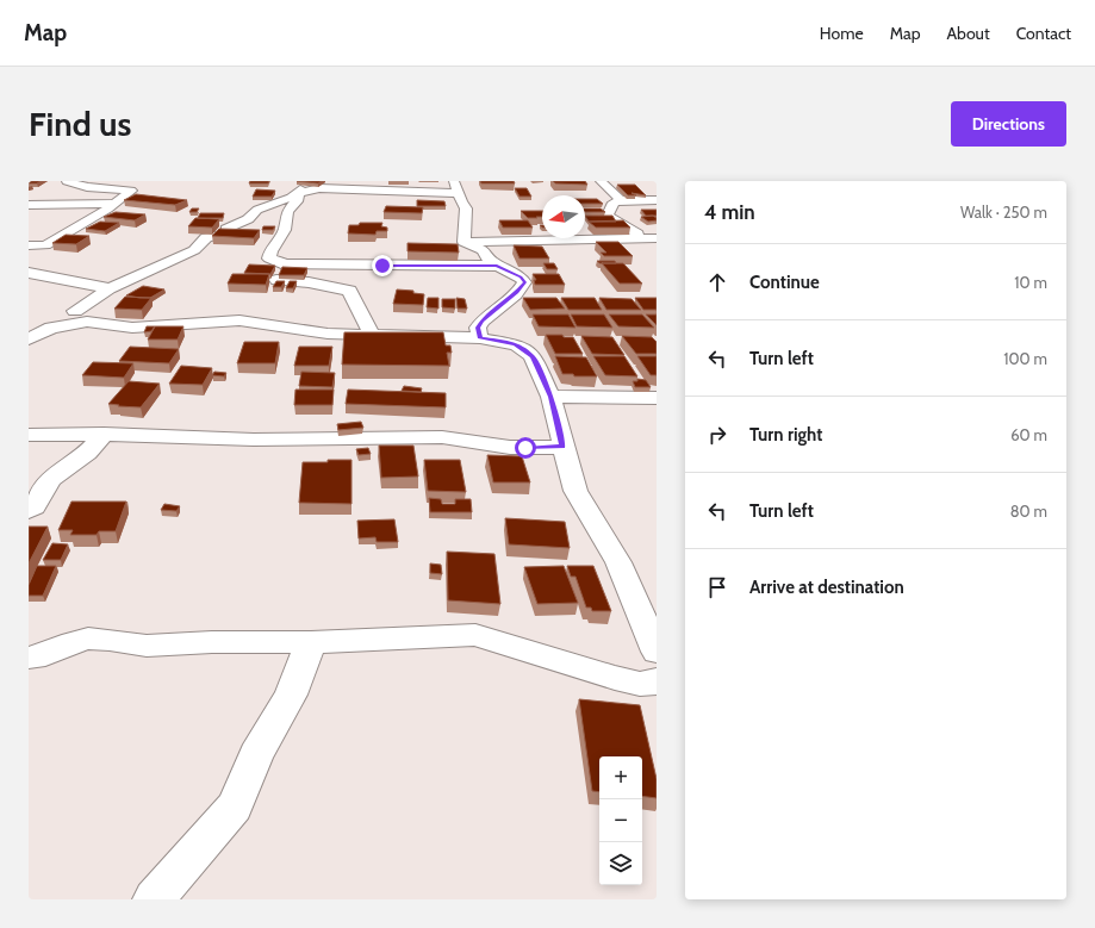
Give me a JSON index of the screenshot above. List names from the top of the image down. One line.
{"north":"left","page":{"header":"Map","nav":["Home","Map","About","Contact"],"buttons":"Directions","title":"Find us","heading":["4 min","Walk · 250 m"],"list":[["Continue","10 m"],["Turn left","100 m"],["Turn right","60 m"],["Turn left","80 m"],"Arrive at destination"],"map_buttons":["+","−"]}}
